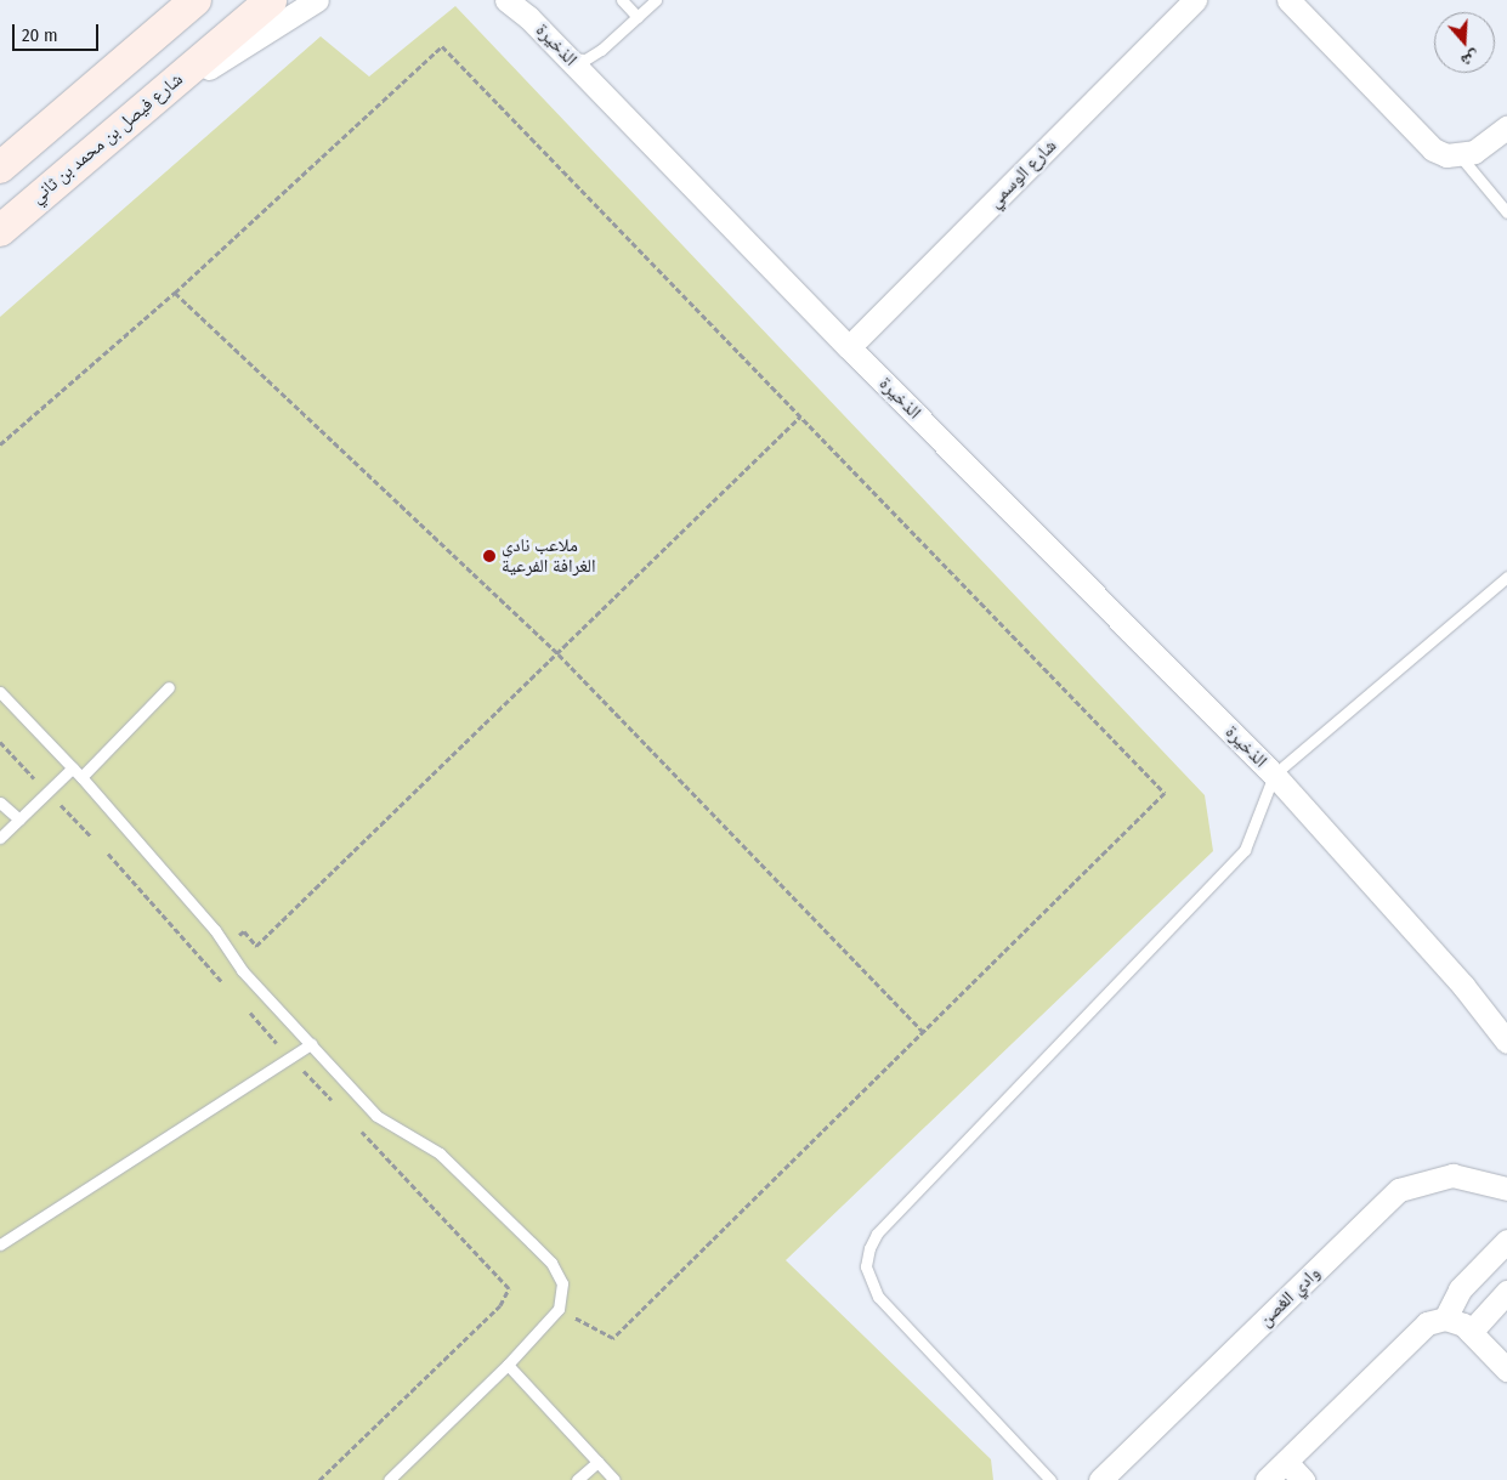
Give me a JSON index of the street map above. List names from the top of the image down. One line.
{"streets":{"street":["الذخيرة","شارع فيصل بن محمد بن ثاني","شارع الوسمي","وادي الغصن"]},"crossings":[["الذخيرة","شارع الوسمي"]],"places":["ملاعب نادي الغرافة الفرعية"],"scale_bar":"20 m","north":"bottom"}
